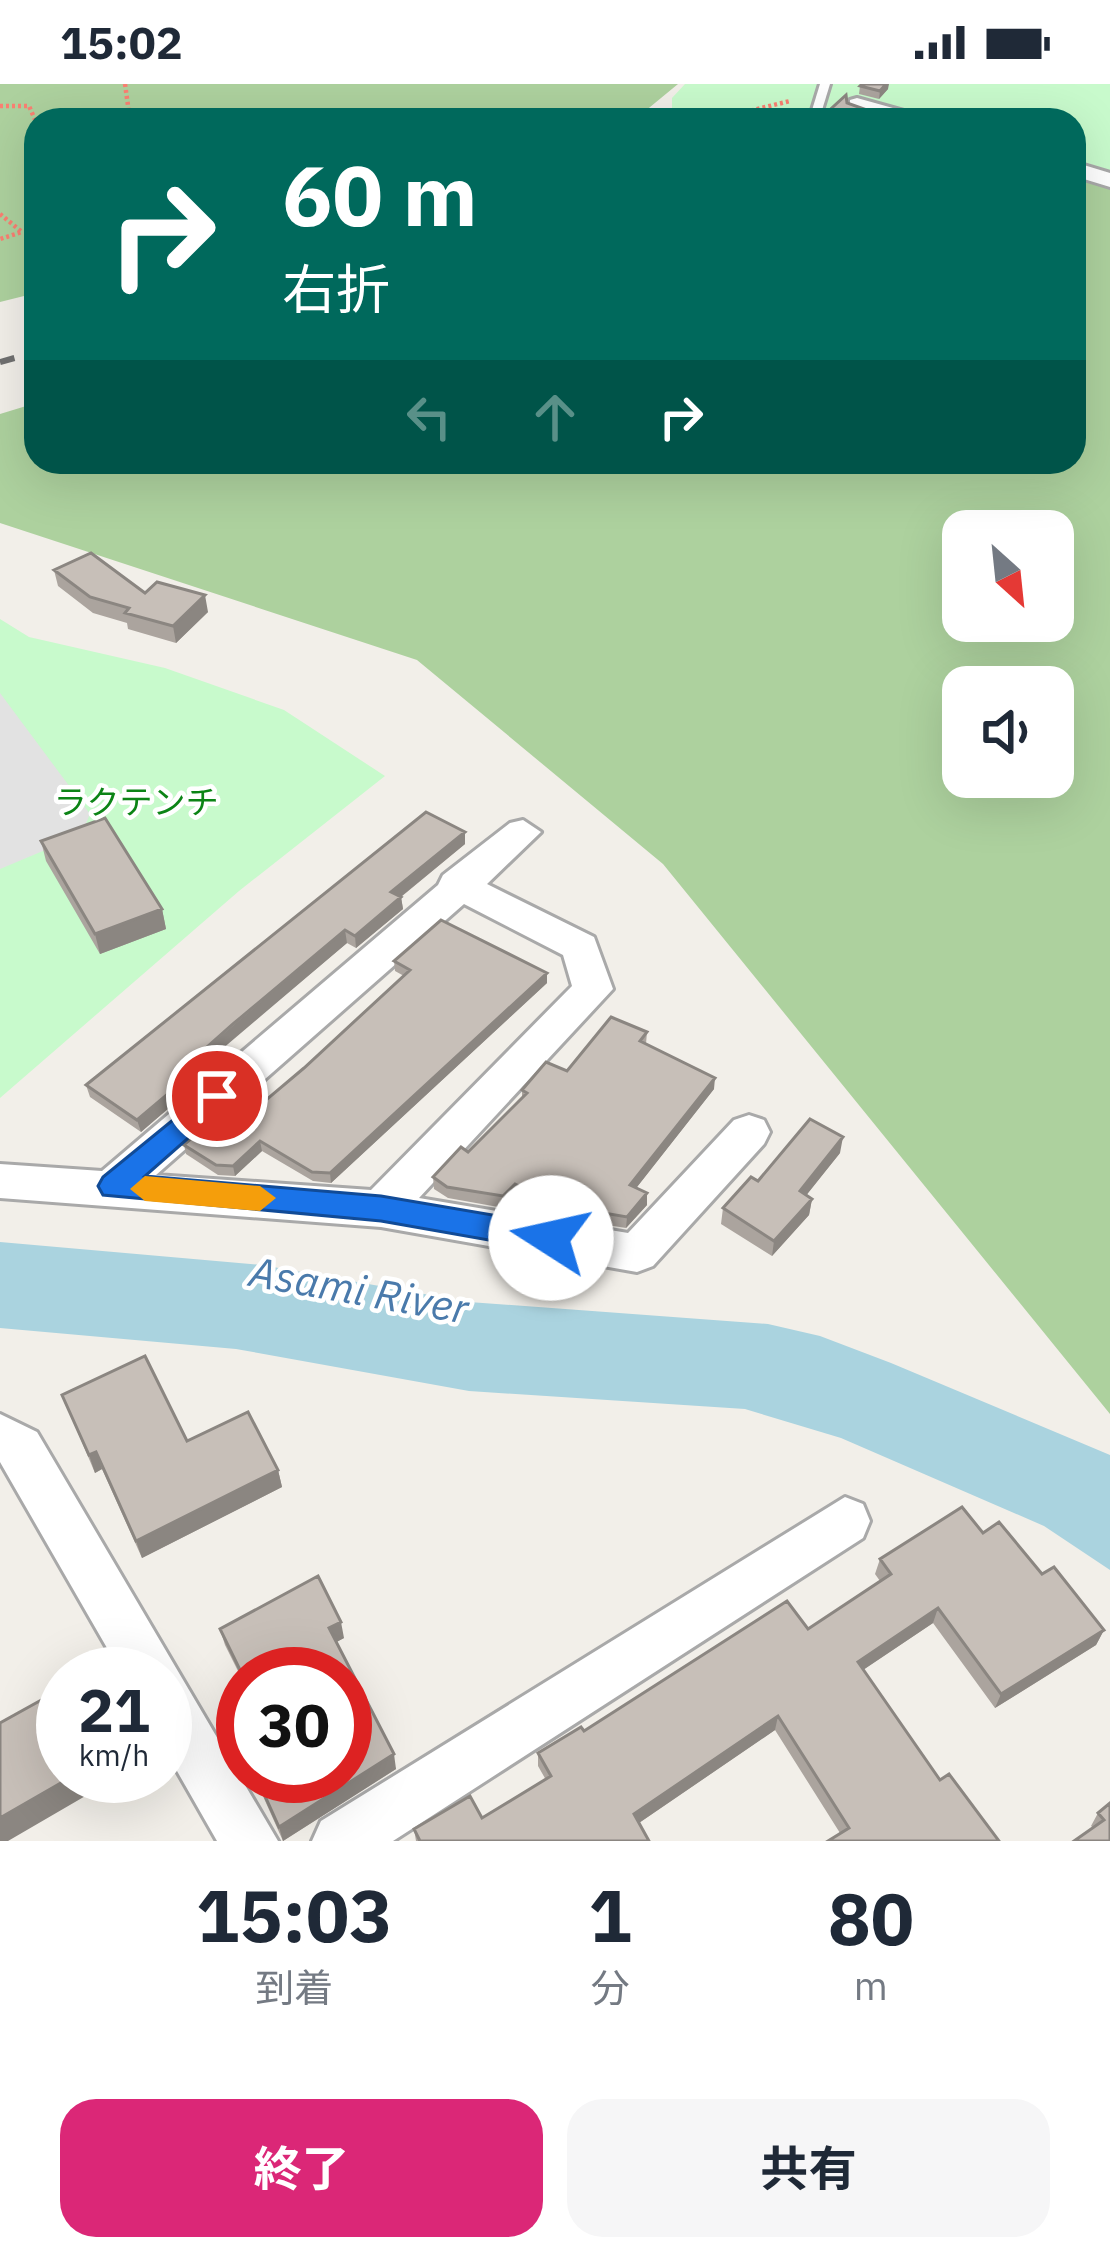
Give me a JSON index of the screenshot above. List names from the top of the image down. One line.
{"water":["Asami River"],"parks":["ラクテンチ"],"north":"bottom right","page":{"status":"15:02","turn":["60 m","右折"],"speed":"21 km/h","limit":"30","eta":["15:03","到着","1","分","80","m"],"buttons":["終了","共有"]}}
